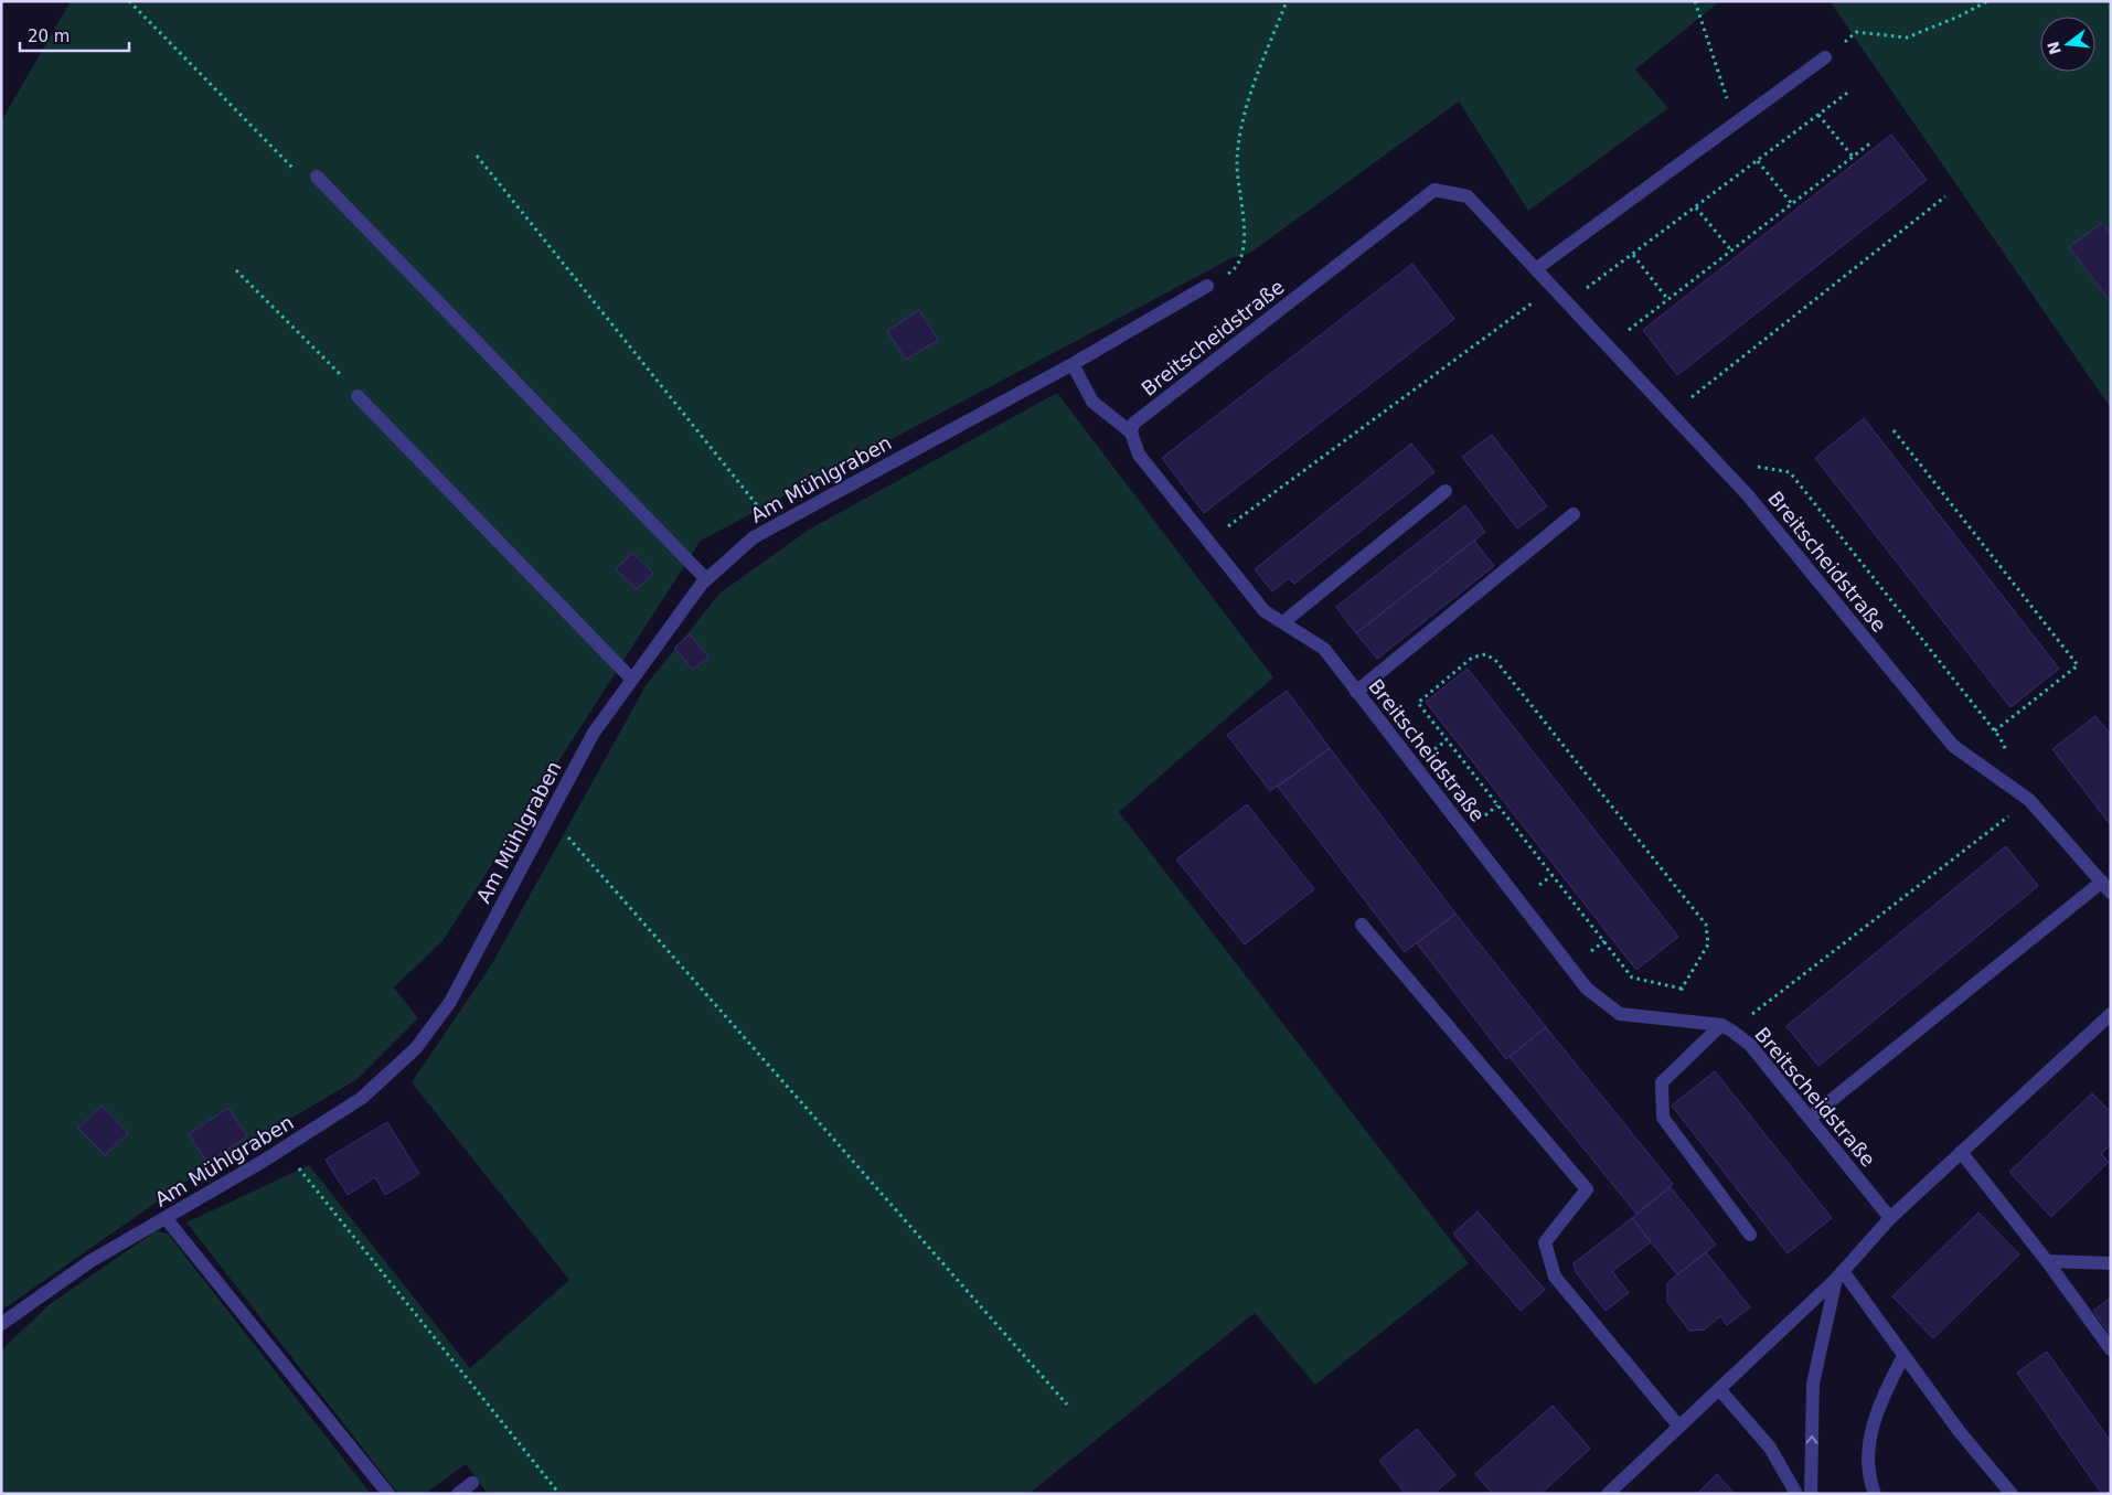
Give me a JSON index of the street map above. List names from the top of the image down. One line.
{"streets":{"street":["Breitscheidstraße","Am Mühlgraben"]},"scale_bar":"20 m","north":"left"}
